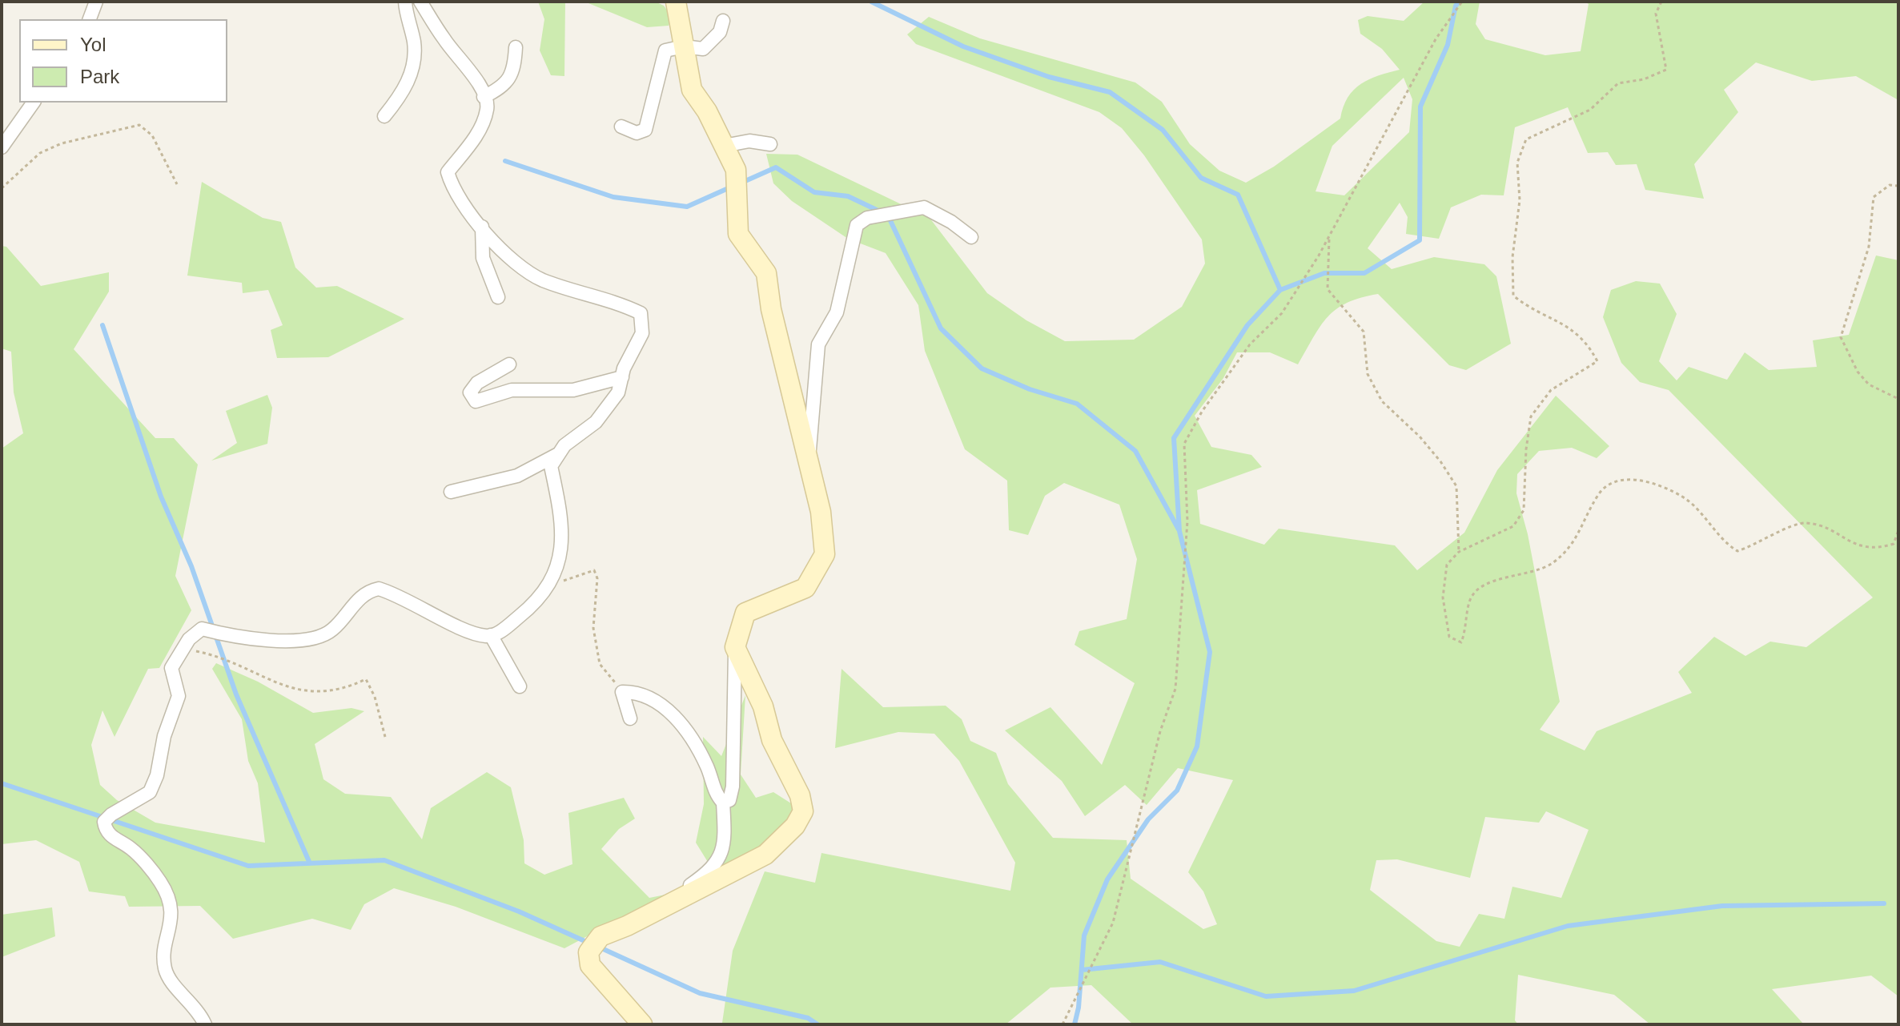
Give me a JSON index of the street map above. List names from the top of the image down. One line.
{"legend":["Yol","Park"]}
